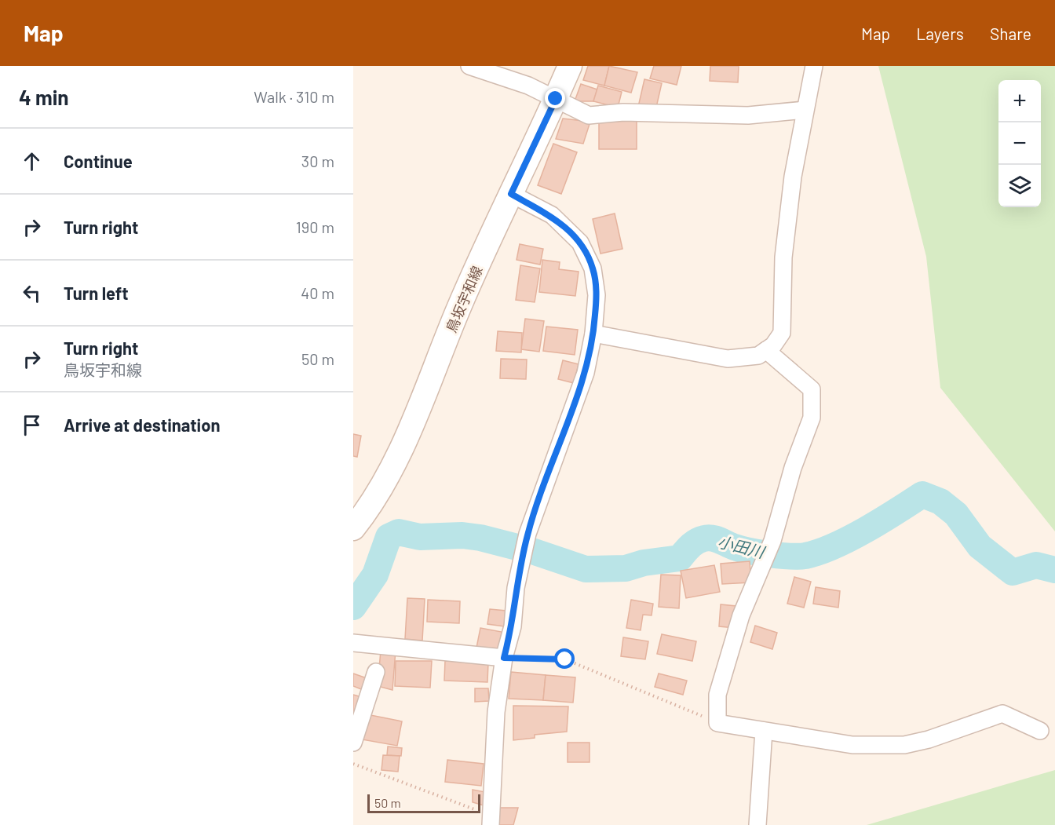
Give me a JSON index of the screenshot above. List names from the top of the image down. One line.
{"streets":{"main road":["鳥坂宇和線"]},"water":["小田川"],"scale_bar":"50 m","page":{"header":"Map","nav":["Map","Layers","Share"],"heading":["4 min","Walk · 310 m"],"map_buttons":["+","−"],"list":[["Continue","30 m"],["Turn right","190 m"],["Turn left","40 m"],["Turn right","鳥坂宇和線","50 m"],"Arrive at destination"],"scale":"50 m"}}
